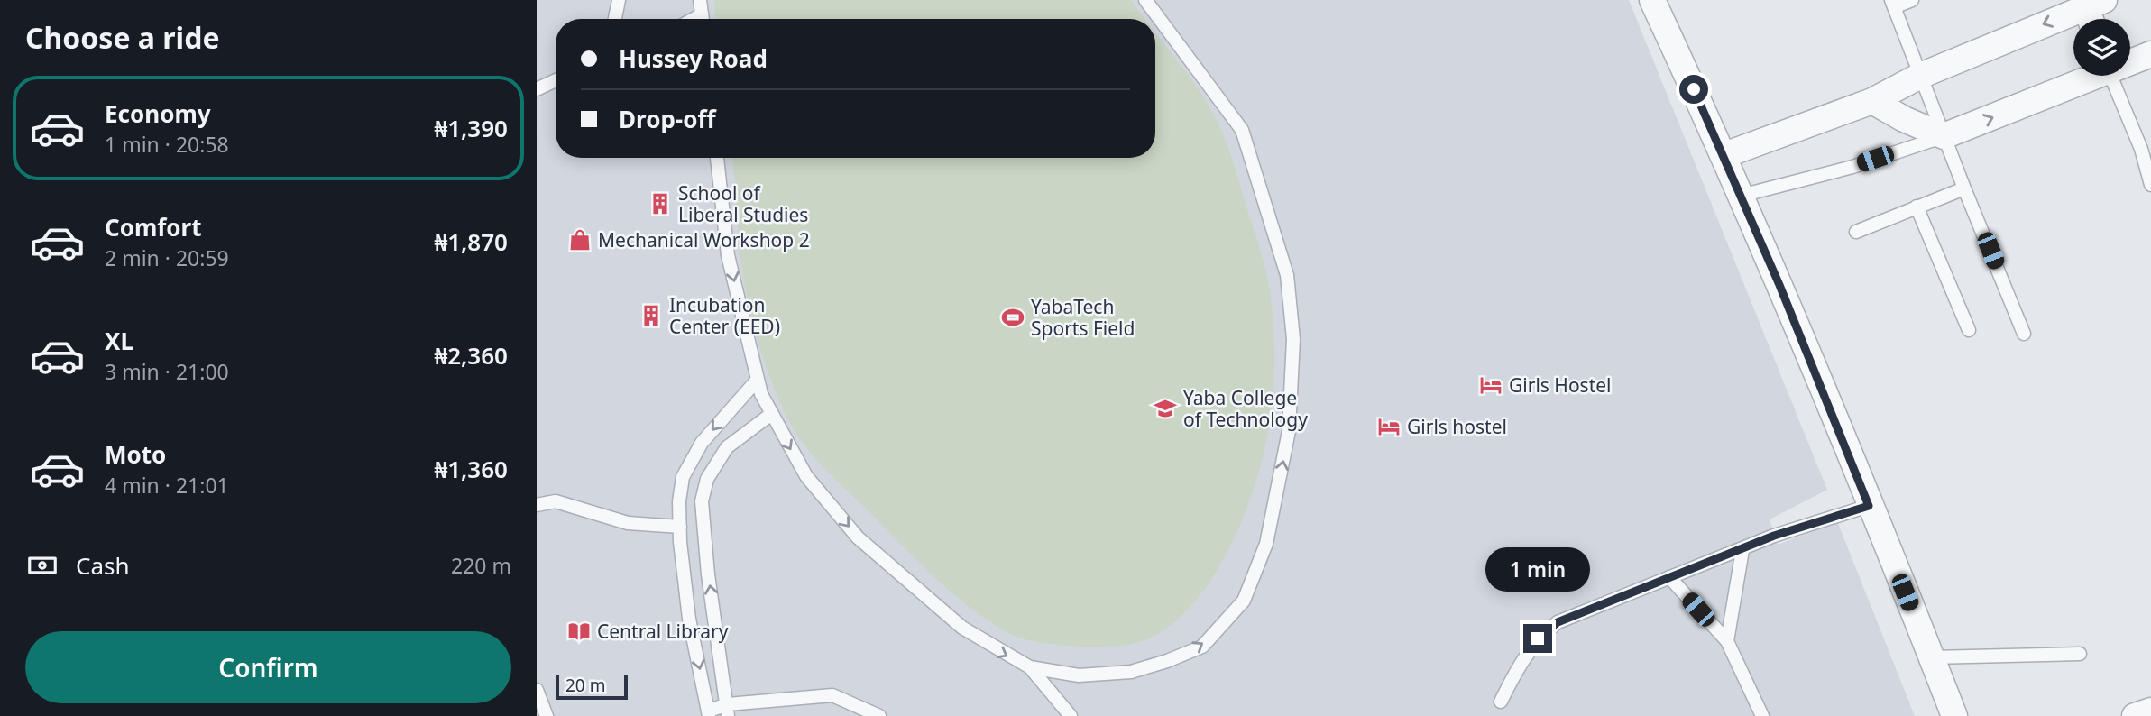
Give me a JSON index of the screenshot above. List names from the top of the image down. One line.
{"places":{"building":["School of Liberal Studies","Incubation Center (EED)"],"shop":["Mechanical Workshop 2"],"sports":["YabaTech Sports Field"],"hotel":["Girls Hostel","Girls hostel"],"school or university":["Yaba College of Technology"],"library":["Central Library"]},"scale_bar":"20 m","page":{"heading":"Choose a ride","banner":["Hussey Road","Drop-off"],"list":[{"name":"Economy","note":"1 min · 20:58","value":"₦1,390"},{"name":"Comfort","note":"2 min · 20:59","value":"₦1,870"},{"name":"XL","note":"3 min · 21:00","value":"₦2,360"},{"name":"Moto","note":"4 min · 21:01","value":"₦1,360"}],"pay":["Cash","220 m"],"bubble":"1 min","buttons":"Confirm","scale":"20 m"}}
